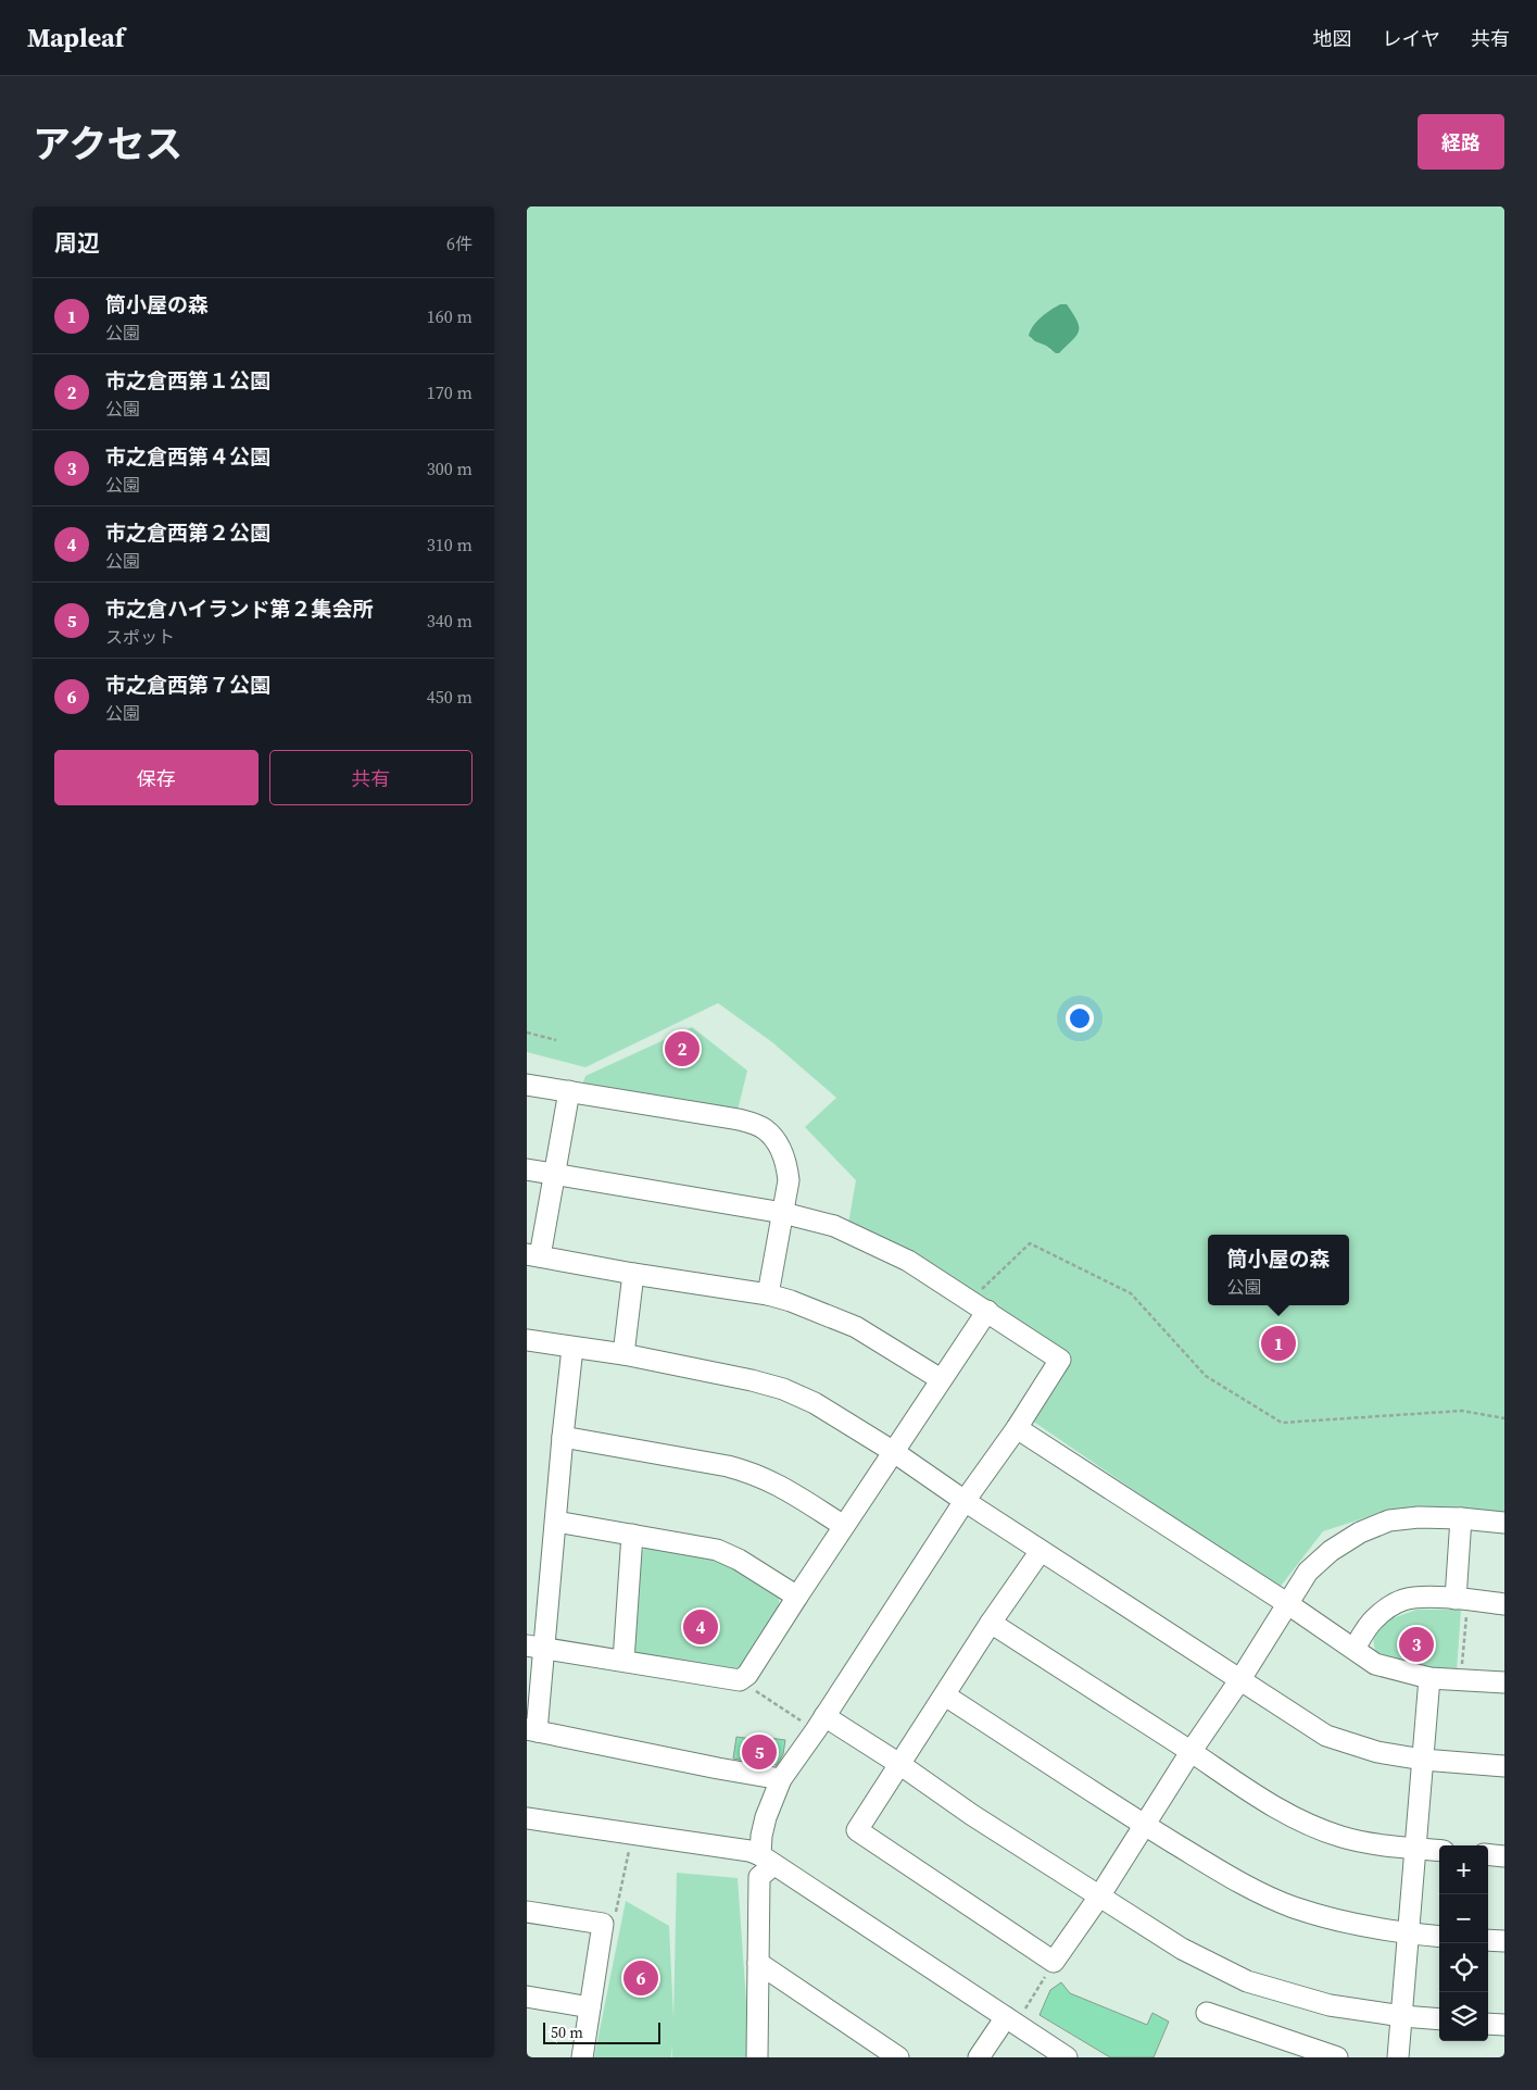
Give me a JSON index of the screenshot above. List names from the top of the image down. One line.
{"scale_bar":"50 m","page":{"header":"Mapleaf","nav":["地図","レイヤ","共有"],"title":"アクセス","buttons":["経路",["保存","共有"]],"heading":["周辺","6件"],"list":[{"mark":"1","name":"筒小屋の森","note":"公園","value":"160 m"},{"mark":"2","name":"市之倉西第１公園","note":"公園","value":"170 m"},{"mark":"3","name":"市之倉西第４公園","note":"公園","value":"300 m"},{"mark":"4","name":"市之倉西第２公園","note":"公園","value":"310 m"},{"mark":"5","name":"市之倉ハイランド第２集会所","note":"スポット","value":"340 m"},{"mark":"6","name":"市之倉西第７公園","note":"公園","value":"450 m"}],"pins":["2","1","4","3","5","6"],"popup":["筒小屋の森","公園"],"map_buttons":["+","−"],"scale":"50 m"}}
